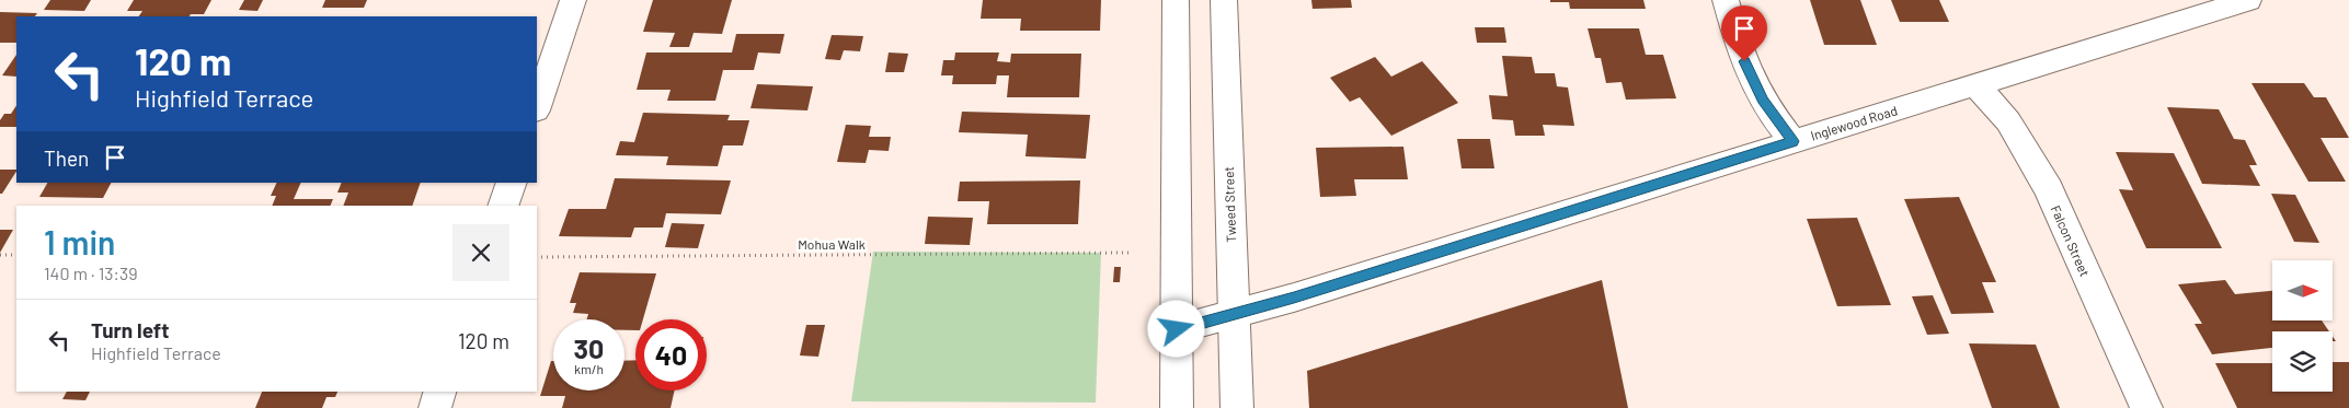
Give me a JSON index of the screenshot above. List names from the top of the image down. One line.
{"streets":{"street":["Inglewood Road","Tweed Street","Falcon Street"],"path":["Mohua Walk"]},"crossings":[["Inglewood Road","Tweed Street"],["Inglewood Road","Falcon Street"]],"north":"right","page":{"turn":["120 m","Highfield Terrace"],"then":"Then","heading":["1 min","140 m · 13:39"],"list":[{"name":"Turn left","note":"Highfield Terrace","value":"120 m"}],"speed":"30 km/h","limit":"40"}}
